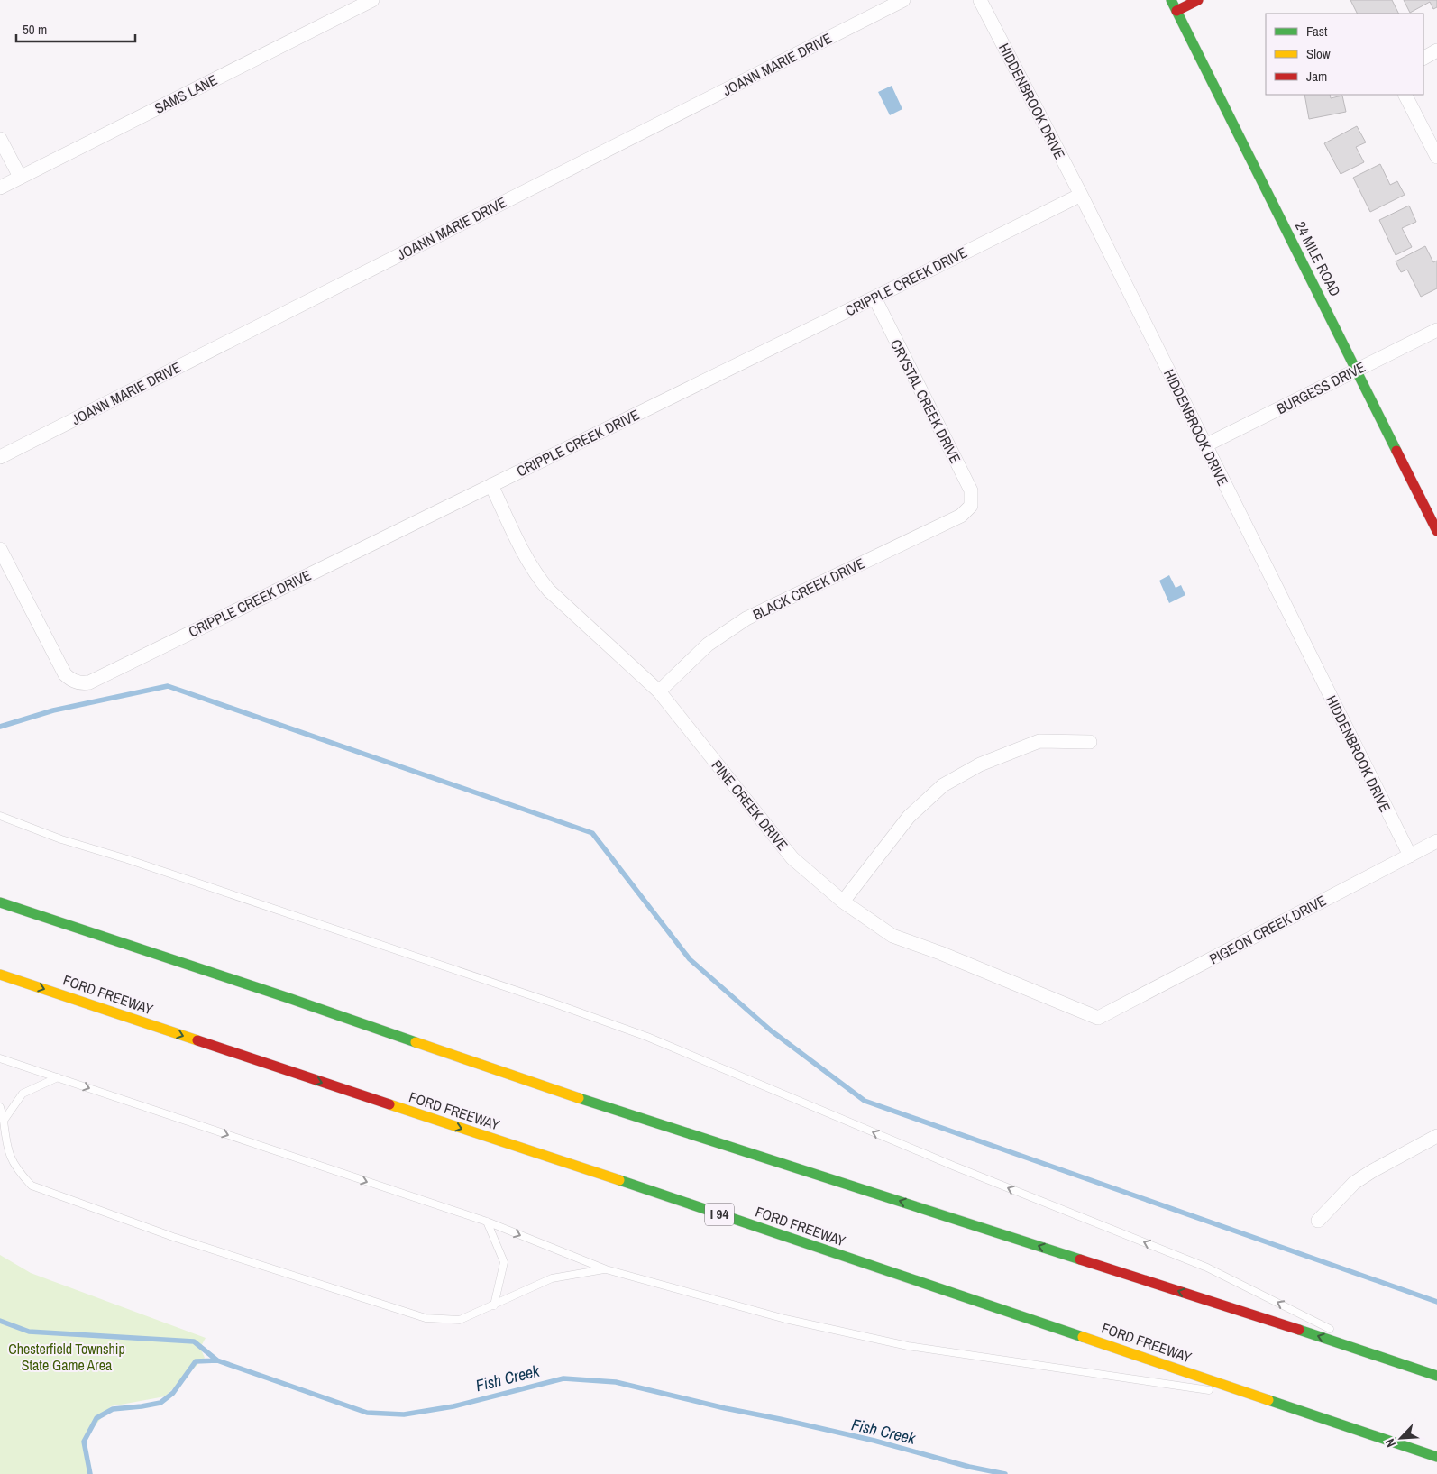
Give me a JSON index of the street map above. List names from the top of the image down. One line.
{"streets":{"main road":["24 MILE ROAD","FORD FREEWAY","I 94"],"street":["JOANN MARIE DRIVE","SAMS LANE","HIDDENBROOK DRIVE","CRIPPLE CREEK DRIVE","BURGESS DRIVE","CRYSTAL CREEK DRIVE","BLACK CREEK DRIVE","PINE CREEK DRIVE","PIGEON CREEK DRIVE"]},"crossings":[["HIDDENBROOK DRIVE","CRIPPLE CREEK DRIVE"],["HIDDENBROOK DRIVE","BURGESS DRIVE"],["HIDDENBROOK DRIVE","PIGEON CREEK DRIVE"],["24 MILE ROAD","BURGESS DRIVE"],["CRIPPLE CREEK DRIVE","CRYSTAL CREEK DRIVE"],["CRIPPLE CREEK DRIVE","PINE CREEK DRIVE"],["CRYSTAL CREEK DRIVE","BLACK CREEK DRIVE"],["BLACK CREEK DRIVE","PINE CREEK DRIVE"],["PINE CREEK DRIVE","PIGEON CREEK DRIVE"]],"water":["Fish Creek"],"parks":["Chesterfield Township State Game Area"],"legend":["Fast","Slow","Jam"],"scale_bar":"50 m","north":"bottom left"}
